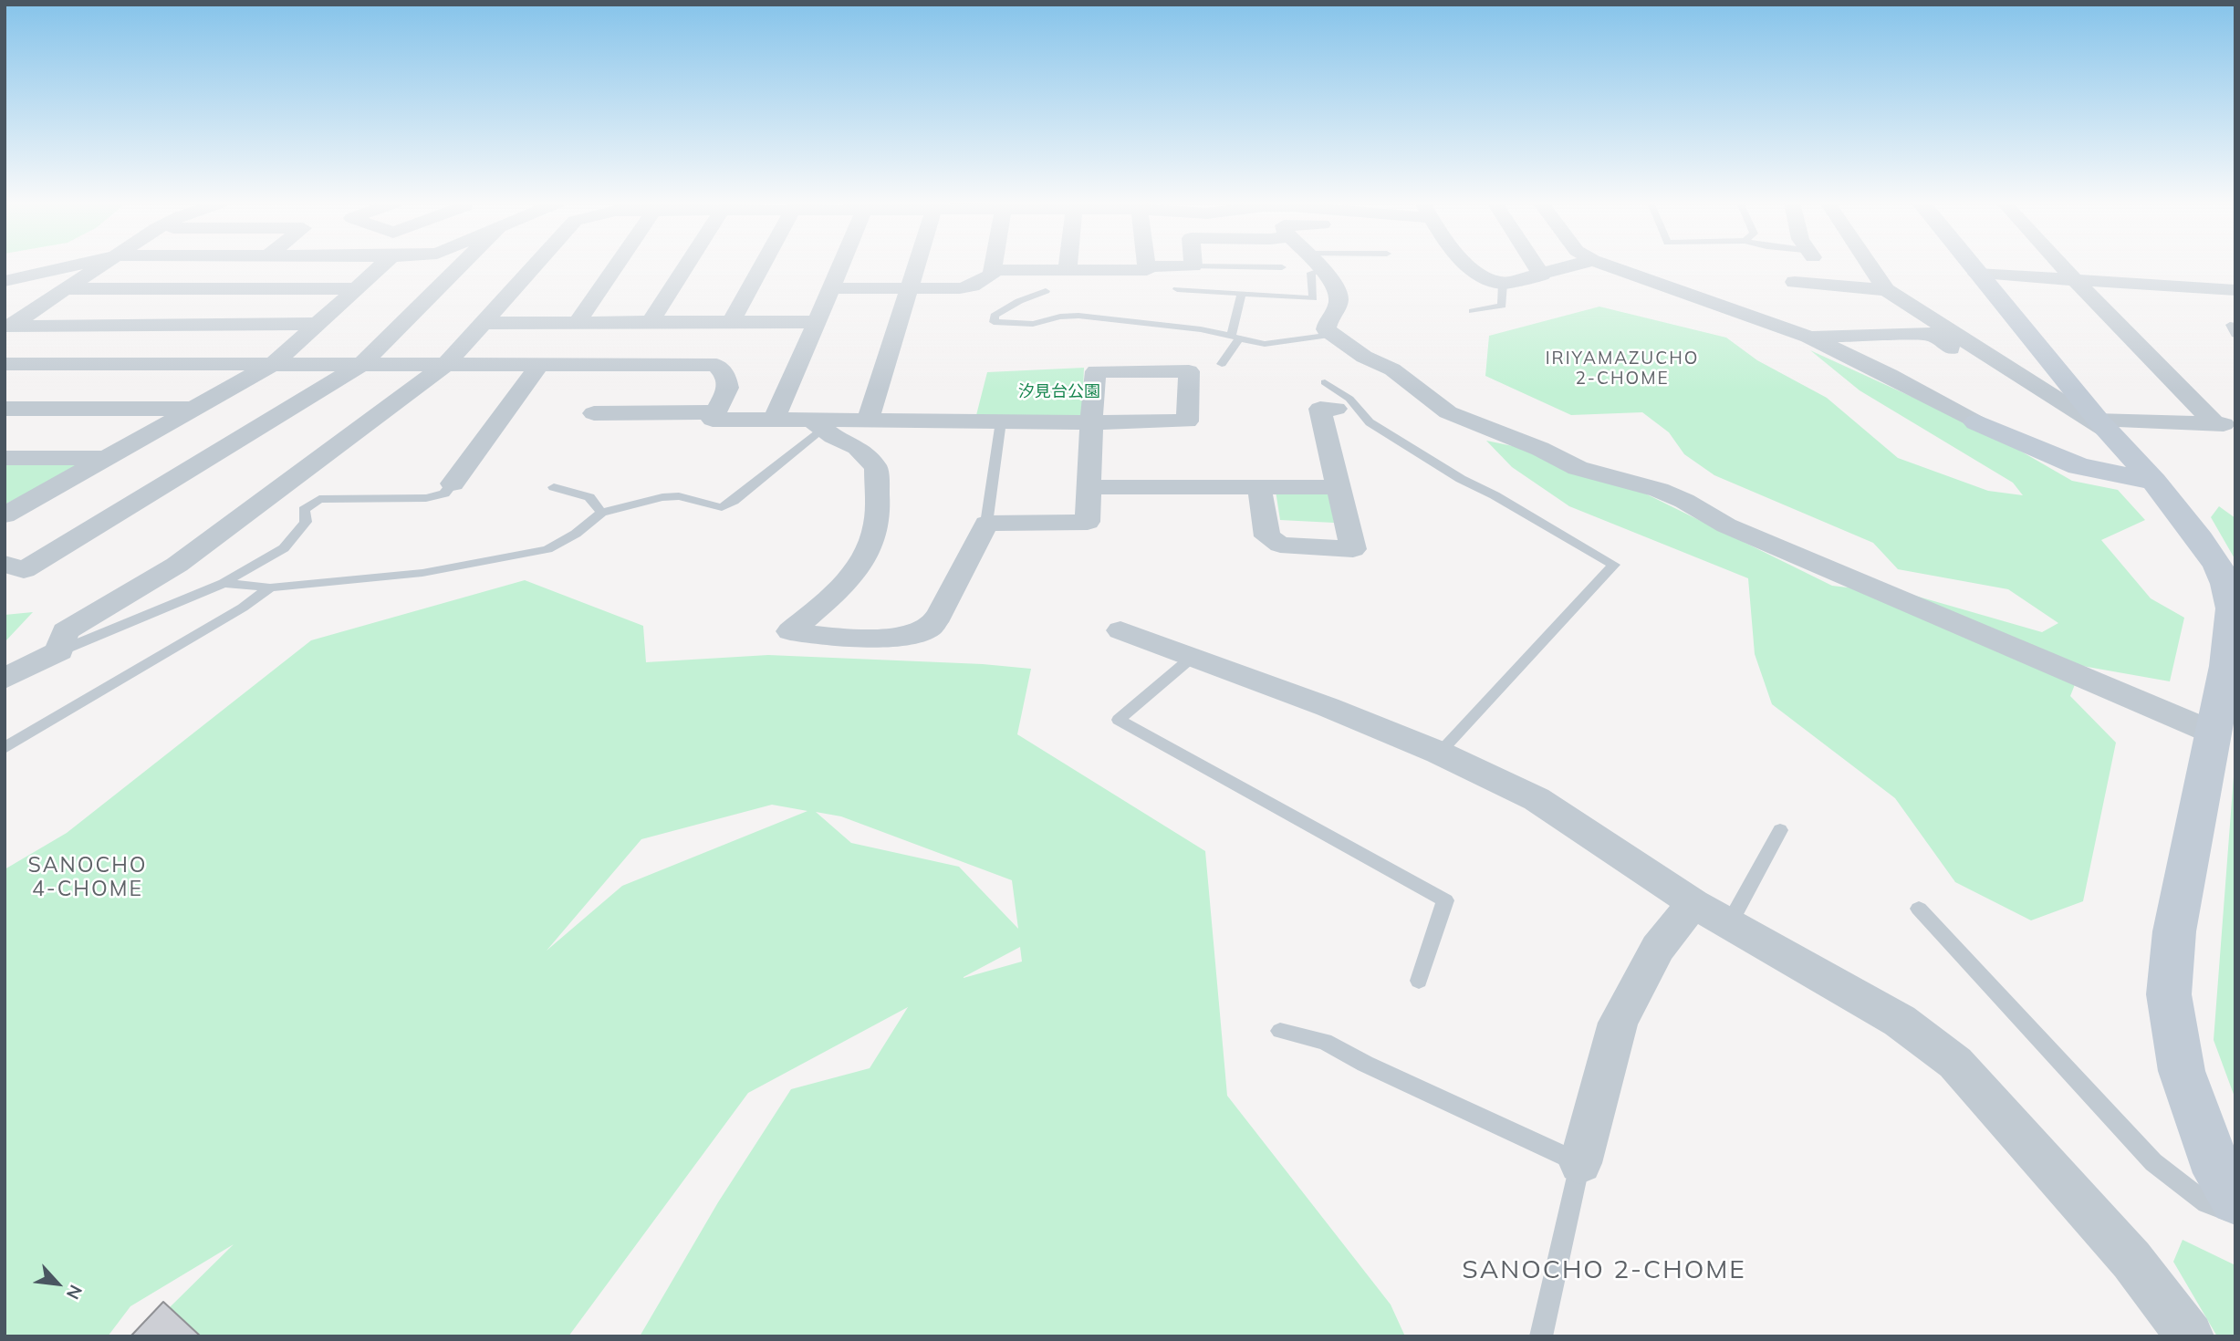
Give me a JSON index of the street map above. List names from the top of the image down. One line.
{"districts":["IRIYAMAZUCHO 2-CHOME","SANOCHO 4-CHOME","SANOCHO 2-CHOME"],"parks":["汐見台公園"],"north":"bottom right"}
